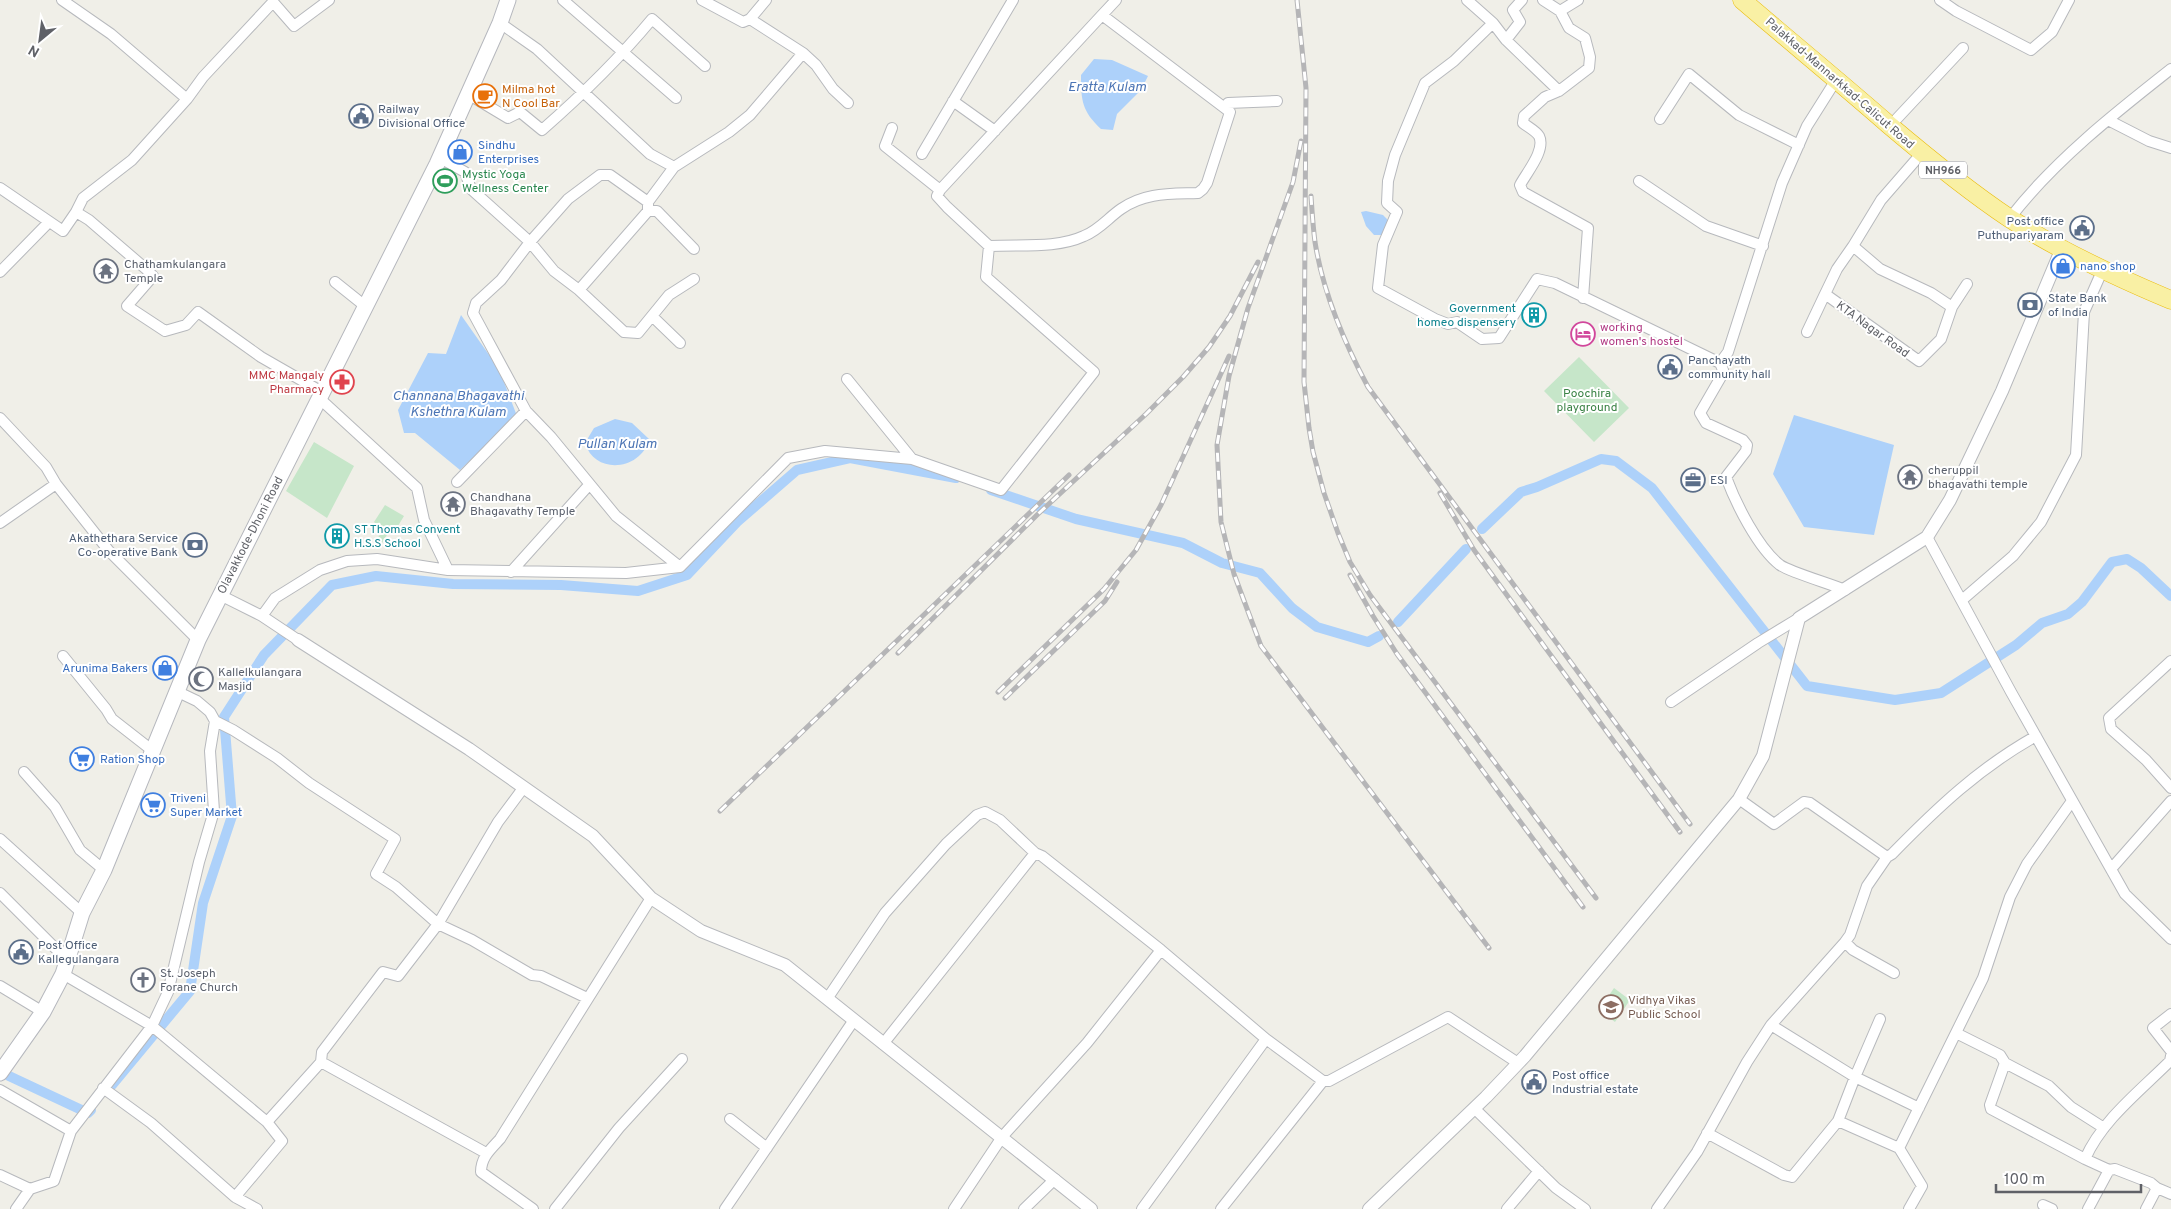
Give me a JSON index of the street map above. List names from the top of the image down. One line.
{"streets":{"highway":["Palakkad-Mannarkkad-Calicut Road","NH966"],"main road":["Olavakkode-Dhoni Road"],"street":["KTA Nagar Road"]},"crossings":[["Palakkad-Mannarkkad-Calicut Road","KTA Nagar Road"]],"water":["Eratta Kulam","Channana Bhagavathi Kshethra Kulam","Pullan Kulam"],"parks":["Poochira playground"],"places":{"cafe":["Milma hot N Cool Bar"],"public building":["Railway Divisional Office","Post office Puthupariyaram","Panchayath community hall","Post Office Kallegulangara","Post office Industrial estate"],"shop":["Sindhu Enterprises","nano shop","Arunima Bakers"],"sports":["Mystic Yoga Wellness Center"],"temple":["Chathamkulangara Temple","cheruppil bhagavathi temple","Chandhana Bhagavathy Temple"],"bank":["State Bank of India","Akathethara Service Co-operative Bank"],"building":["Government homeo dispensery","ST Thomas Convent H.S.S School"],"hotel":["working women's hostel"],"pharmacy":["MMC Mangaly Pharmacy"],"office":["ESI"],"mosque":["Kallelkulangara Masjid"],"supermarket":["Ration Shop","Triveni Super Market"],"church":["St. Joseph Forane Church"],"school or university":["Vidhya Vikas Public School"]},"scale_bar":"100 m","north":"bottom left"}
